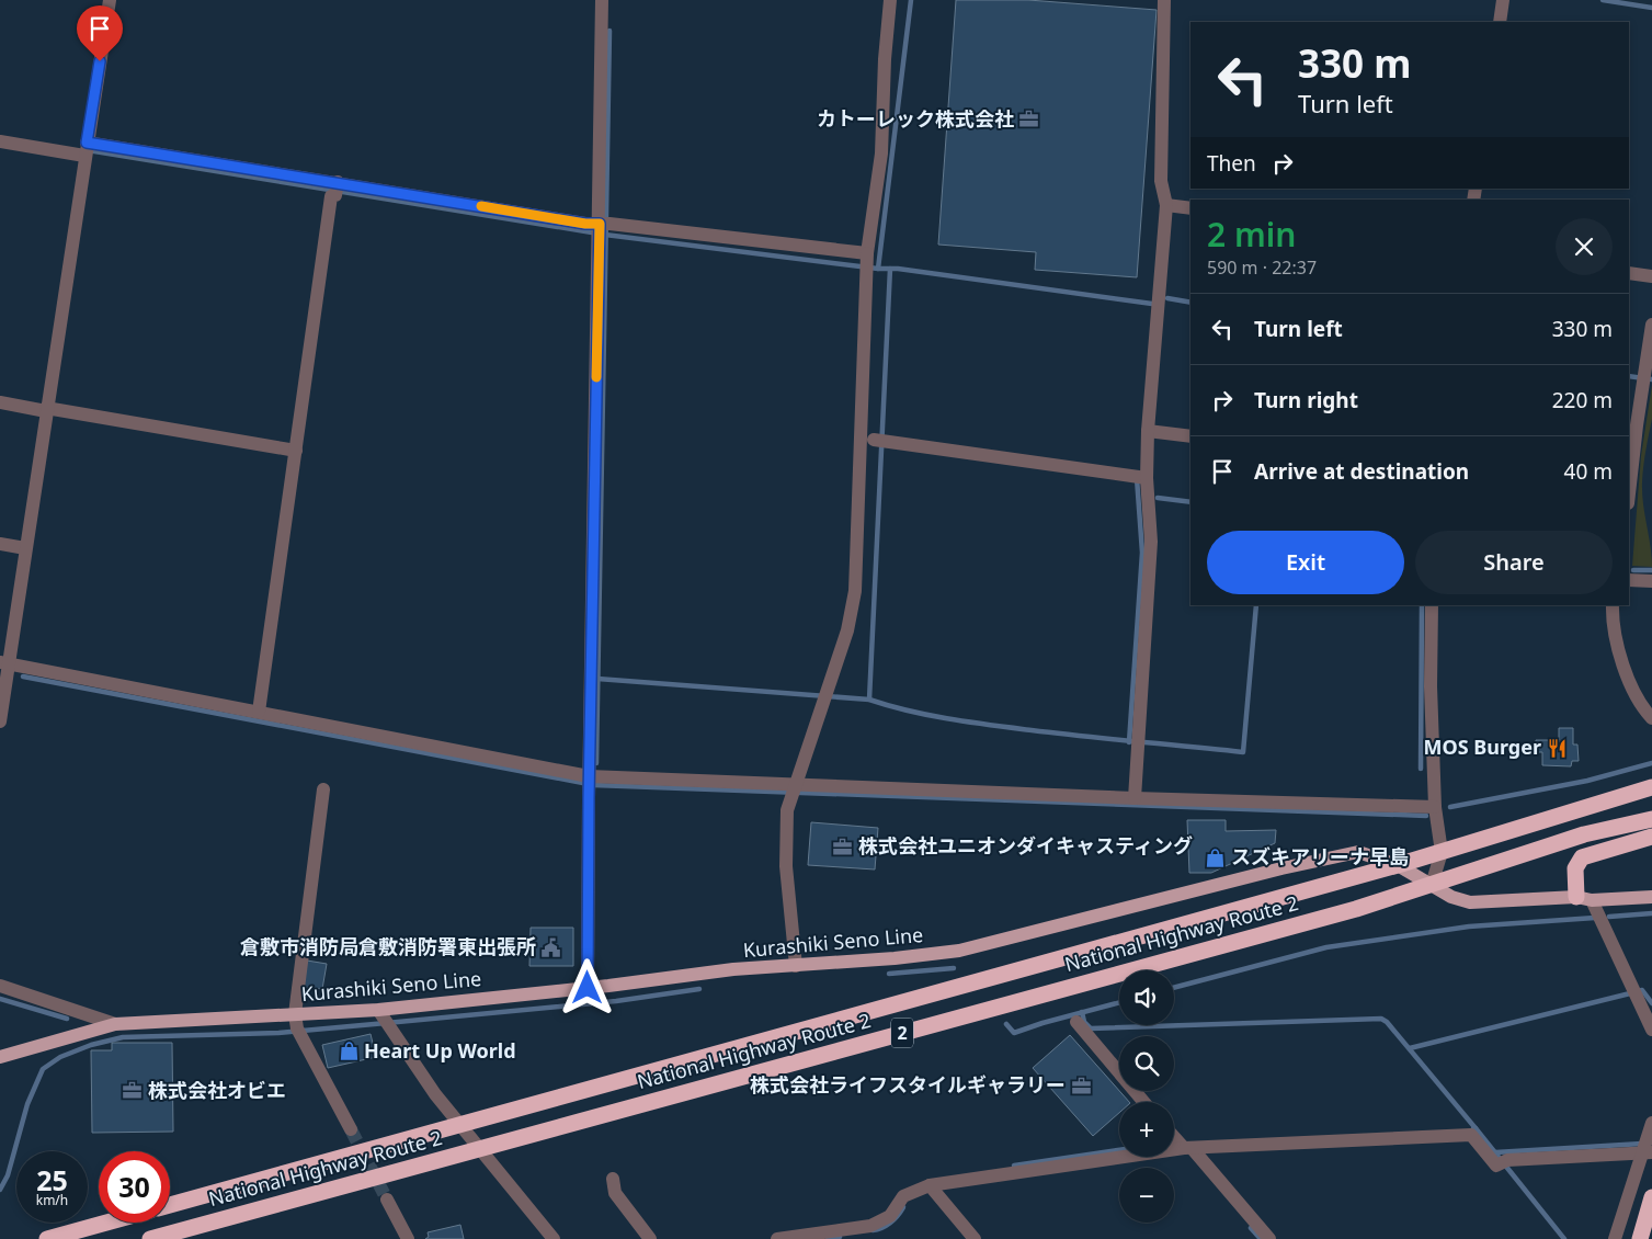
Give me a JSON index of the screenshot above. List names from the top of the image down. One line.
{"streets":{"highway":["National Highway Route 2","2"],"main road":["Kurashiki Seno Line"]},"crossings":[["National Highway Route 2","Kurashiki Seno Line"]],"places":{"office":["カトーレック株式会社","株式会社ユニオンダイキャスティング","株式会社ライフスタイルギャラリー","株式会社オビエ"],"restaurant":["MOS Burger"],"shop":["スズキアリーナ早島","Heart Up World"],"public building":["倉敷市消防局倉敷消防署東出張所"]},"page":{"turn":["330 m","Turn left"],"then":"Then","heading":["2 min","590 m · 22:37"],"list":[{"name":"Turn left","value":"330 m"},{"name":"Turn right","value":"220 m"},{"name":"Arrive at destination","value":"40 m"}],"buttons":["Exit","Share"],"map_buttons":["+","−"],"speed":"25 km/h","limit":"30"}}
